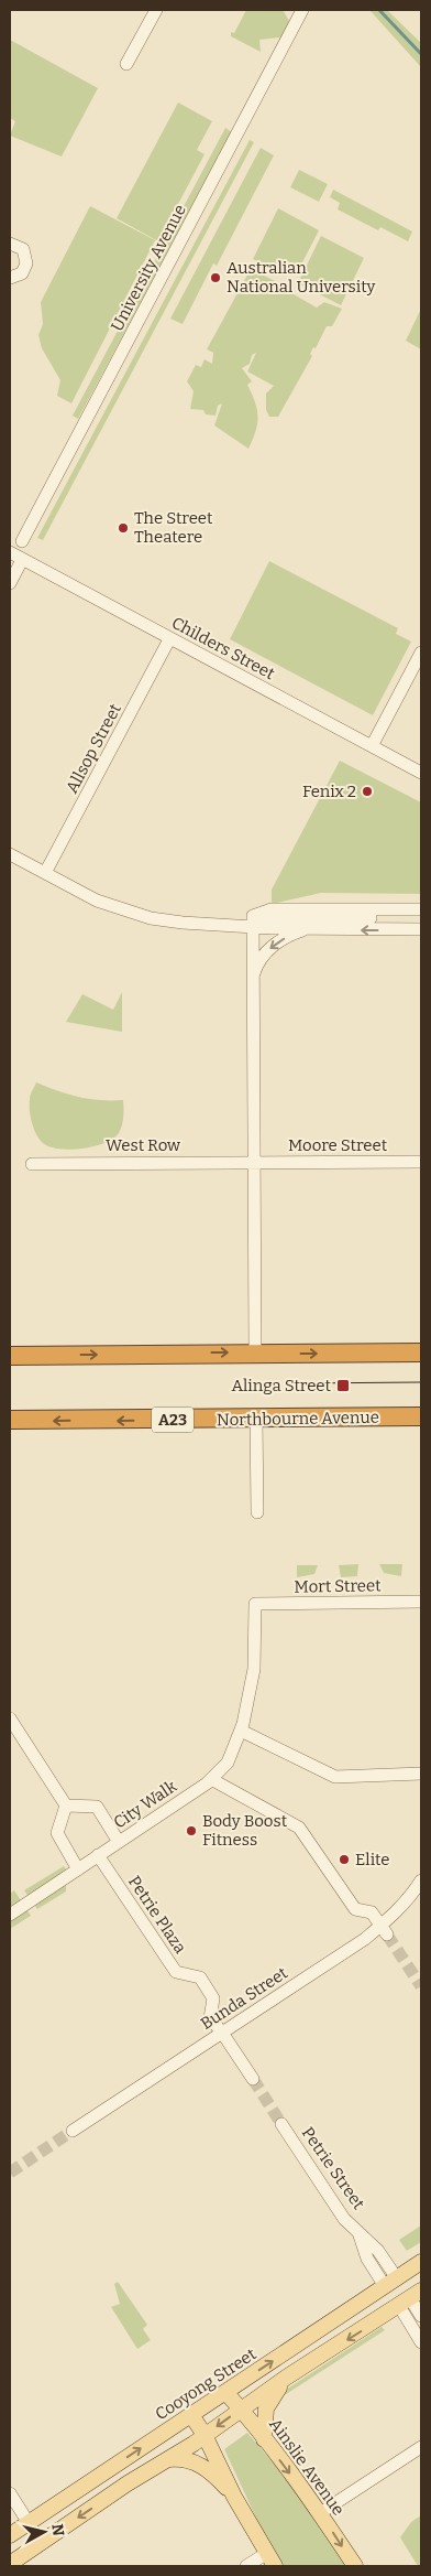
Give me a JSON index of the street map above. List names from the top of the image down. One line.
{"streets":{"highway":["Northbourne Avenue","A23"],"main road":["Petrie Street","Cooyong Street","Ainslie Avenue"],"street":["University Avenue","Childers Street","Allsop Street","West Row","Moore Street","Mort Street","City Walk","Petrie Plaza","Bunda Street"]},"crossings":[["Childers Street","Allsop Street"],["West Row","Moore Street"],["Mort Street","City Walk"],["City Walk","Petrie Plaza"],["Petrie Plaza","Bunda Street"],["Petrie Street","Cooyong Street"],["Cooyong Street","Ainslie Avenue"]],"places":{"other":["Australian National University","The Street Theatere","Fenix 2","Body Boost Fitness","Elite"],"transit":["Alinga Street"]},"north":"right"}
